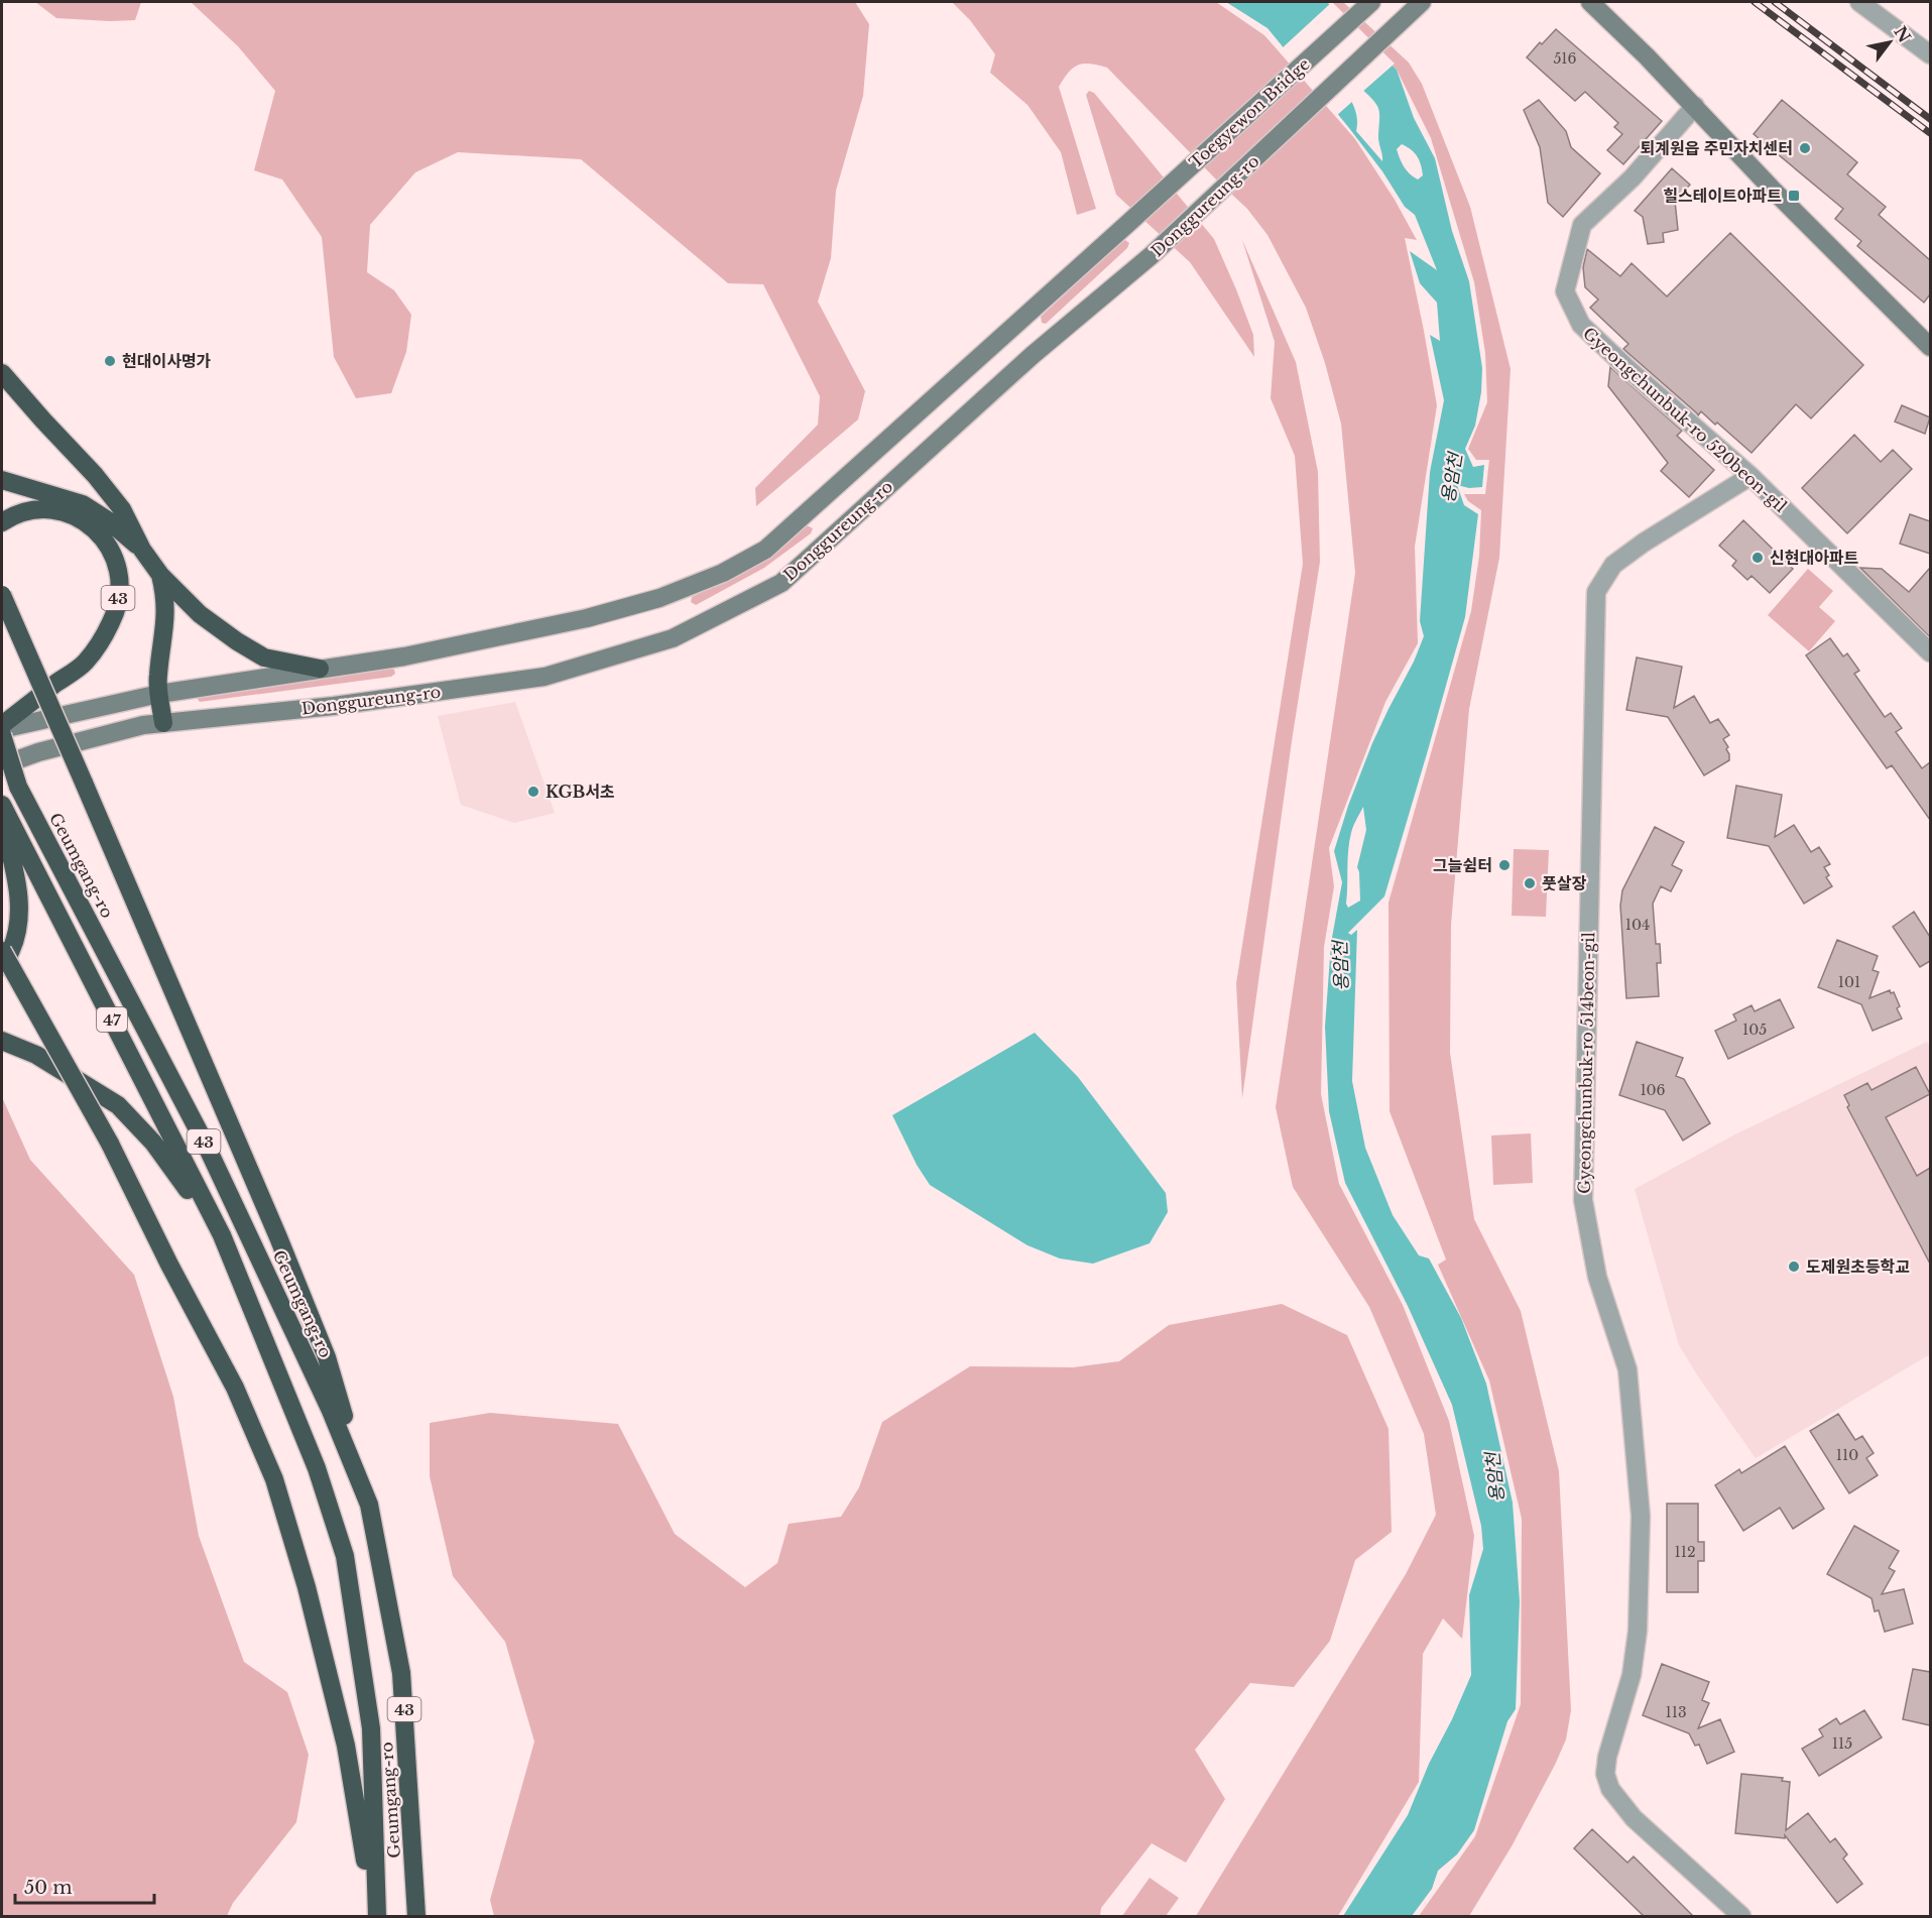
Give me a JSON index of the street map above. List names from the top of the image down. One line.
{"streets":{"highway":["43","Geumgang-ro","47"],"street":["Toegyewon Bridge","Donggureung-ro","Gyeongchunbuk-ro 520beon-gil","Gyeongchunbuk-ro 514beon-gil"]},"crossings":[["Gyeongchunbuk-ro 520beon-gil","Gyeongchunbuk-ro 514beon-gil"],["43","Geumgang-ro"]],"water":["용암천"],"places":{"other":["퇴계원읍 주민자치센터","현대이사명가","신현대아파트","KGB서초","그늘쉼터","풋살장","도제원초등학교"],"transit":["힐스테이트아파트"]},"house_numbers":["516","104","101","105","106","110","112","113","115"],"scale_bar":"50 m","north":"top right"}
